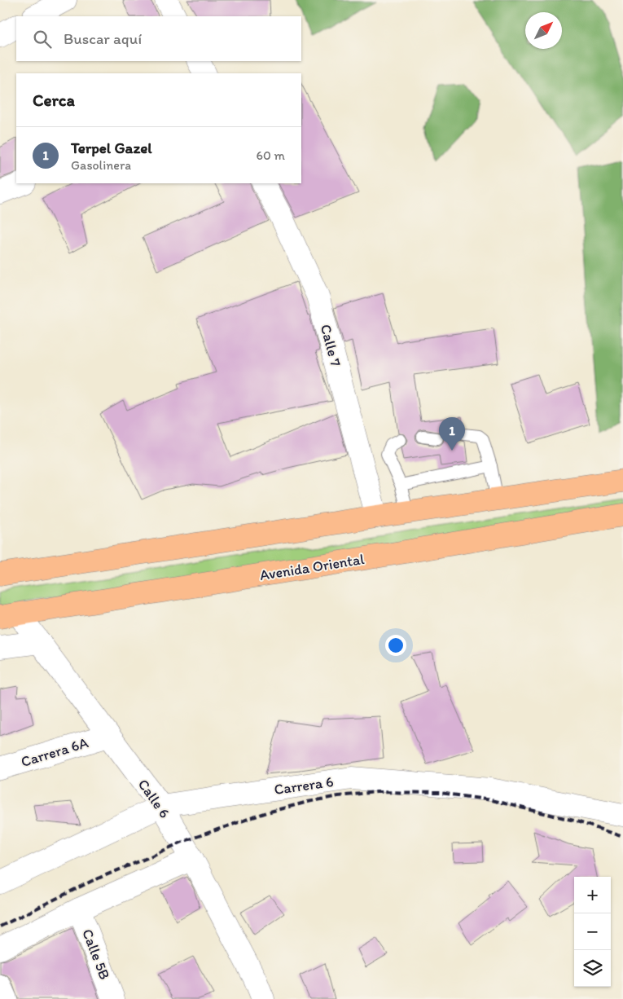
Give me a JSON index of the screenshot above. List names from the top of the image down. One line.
{"streets":{"main road":["Avenida Oriental"],"street":["Calle 7","Carrera 6A","Carrera 6","Calle 6","Calle 5B"]},"crossings":[["Avenida Oriental","Calle 6"],["Carrera 6A","Calle 6"],["Carrera 6","Calle 6"]],"north":"top right","page":{"search":"Buscar aquí","heading":"Cerca","list":[{"mark":"1","name":"Terpel Gazel","note":"Gasolinera","value":"60 m"}],"pins":"1","map_buttons":["+","−"]}}
